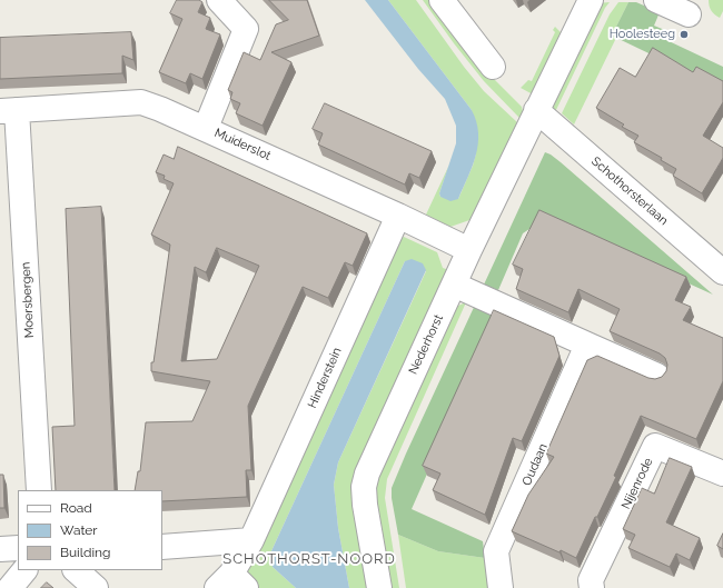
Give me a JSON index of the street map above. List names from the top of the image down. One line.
{"streets":{"street":["Muiderslot","Schothorsterlaan","Moersbergen","Nederhorst","Hinderstein","Oudaan","Nijenrode"]},"crossings":[["Muiderslot","Moersbergen"],["Muiderslot","Nederhorst"],["Muiderslot","Hinderstein"],["Schothorsterlaan","Nederhorst"]],"districts":["SCHOTHORST-NOORD"],"places":["Hoolesteeg"],"legend":["Road","Water","Building"]}
